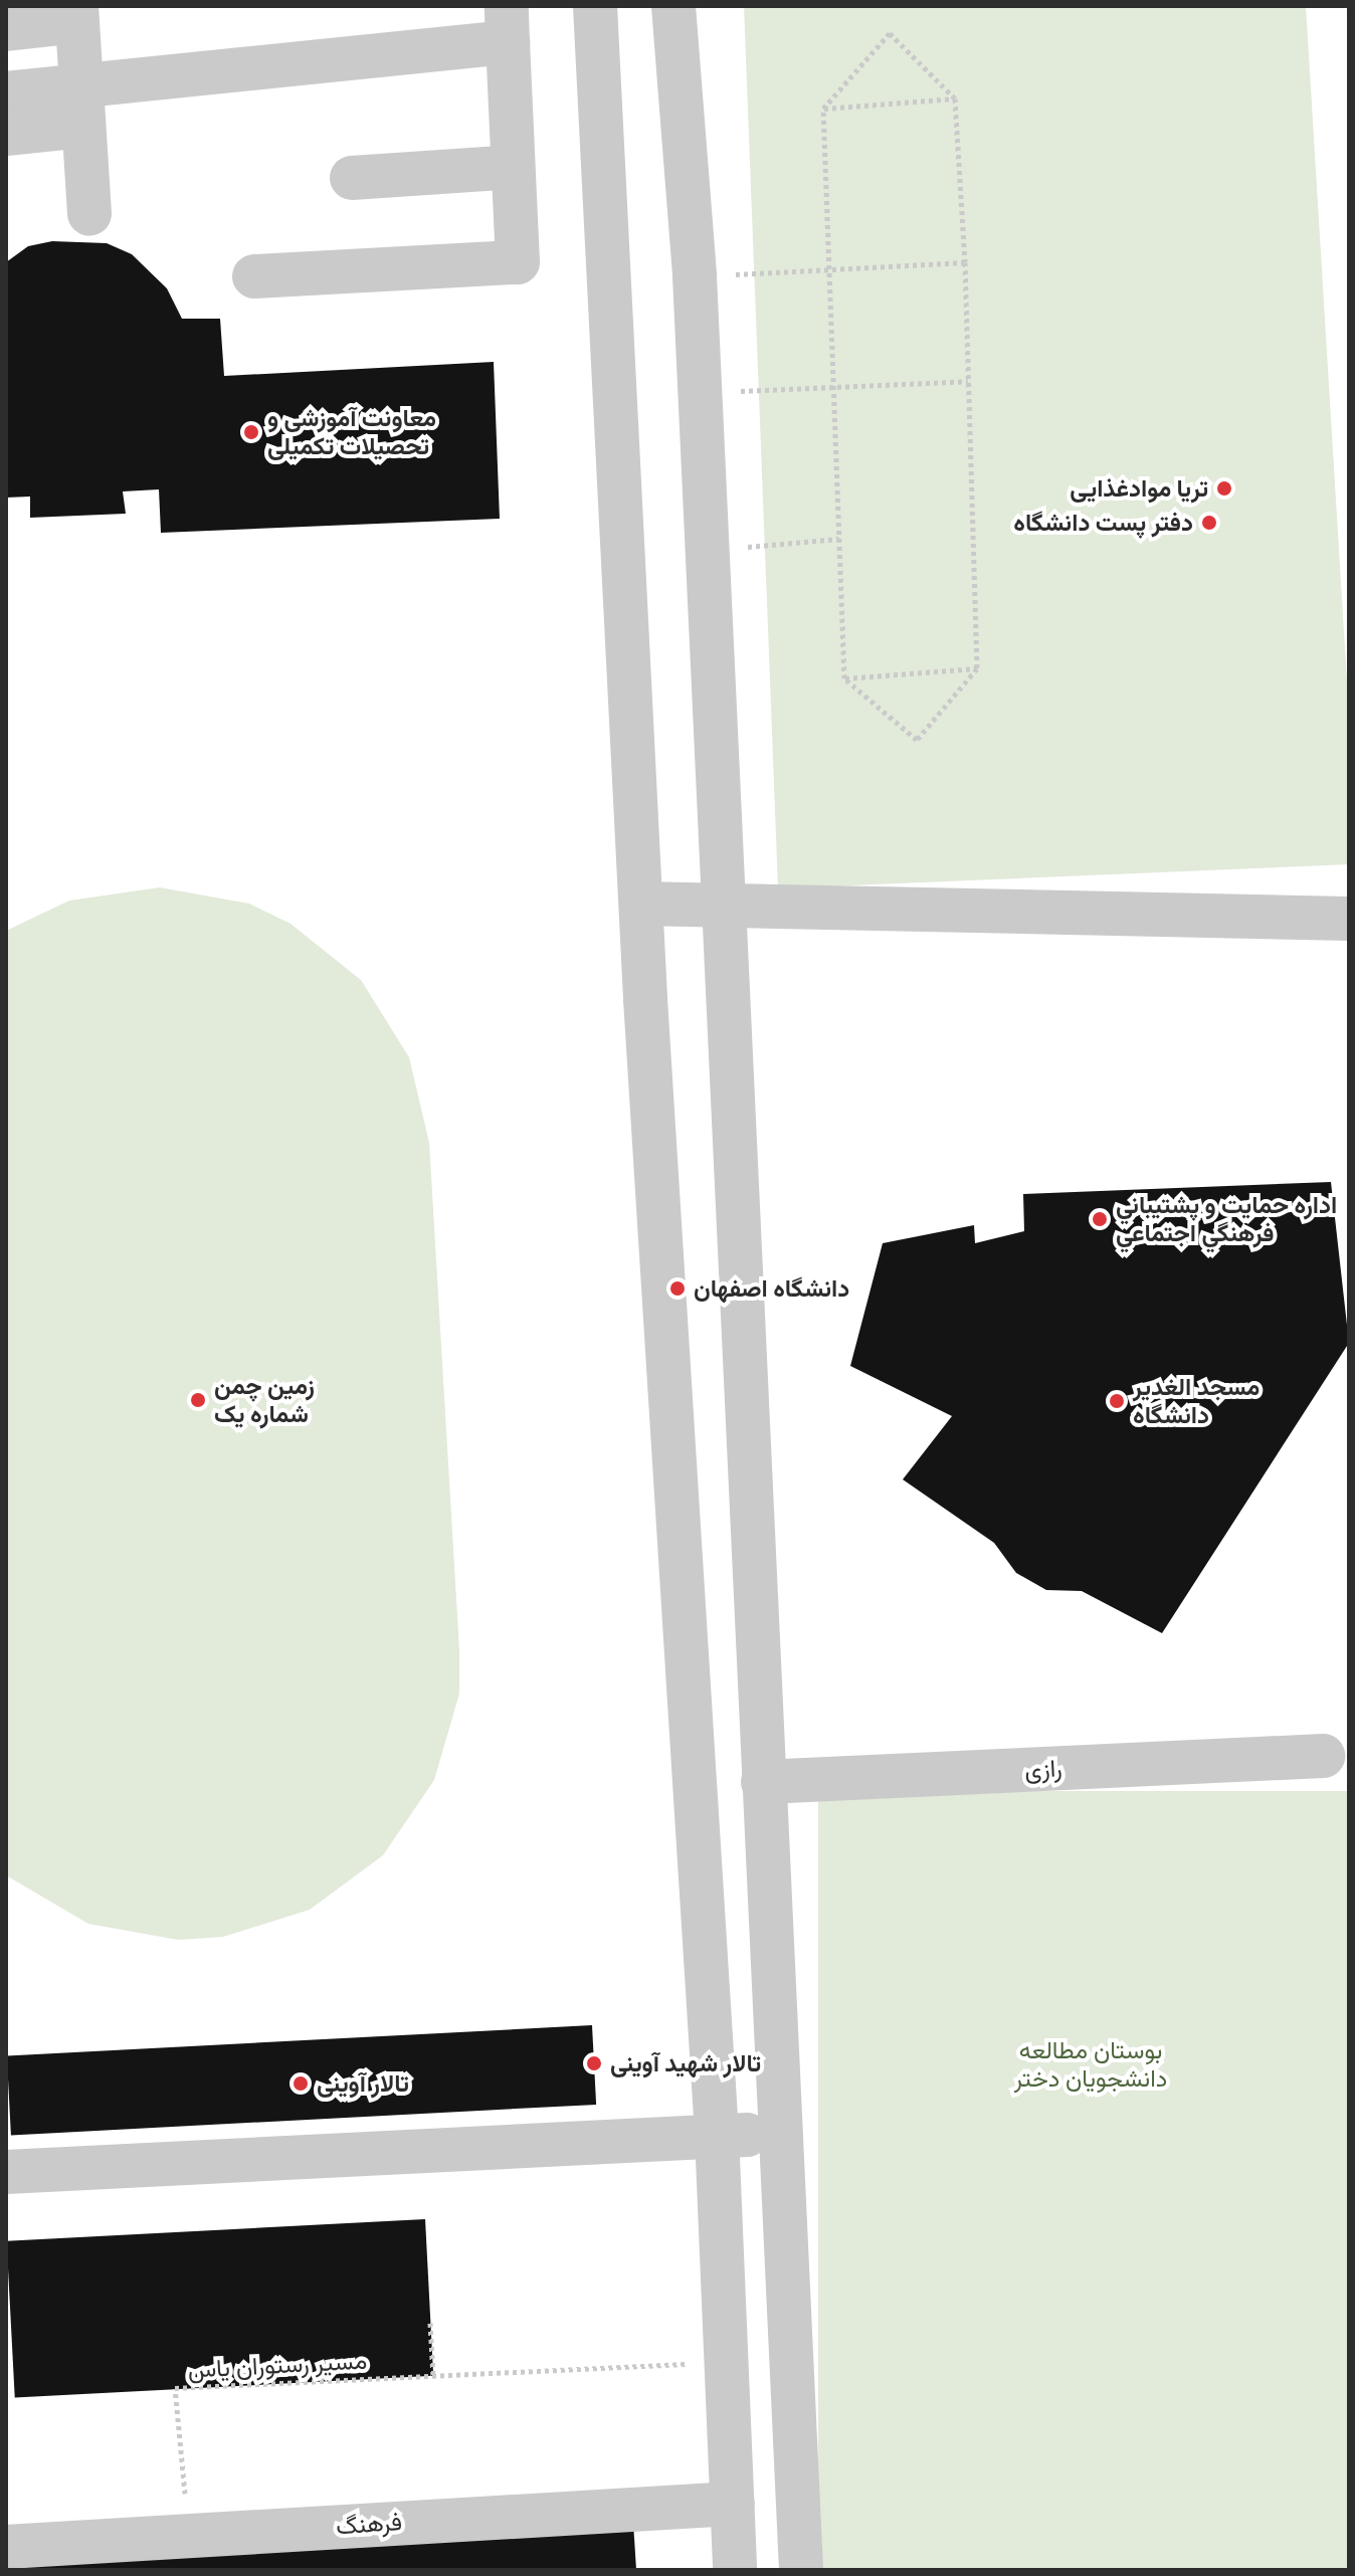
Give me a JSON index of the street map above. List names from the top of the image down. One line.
{"streets":{"lane":["رازی","فرهنگ"],"path":["مسیر رستوران یاس"]},"crossings":[["مسیر رستوران یاس","فرهنگ"]],"parks":["بوستان مطالعه دانشجویان دختر"],"places":["معاونت آموزشی و تحصیلات تکمیلی","تریا موادغذایی","دفتر پست دانشگاه","اداره حمايت و پشتيباني فرهنگي اجتماعي","دانشگاه اصفهان","زمین چمن شماره یک","مسجد الغدیر دانشگاه","تالار شهید آوینی","تالار آوینی"]}
